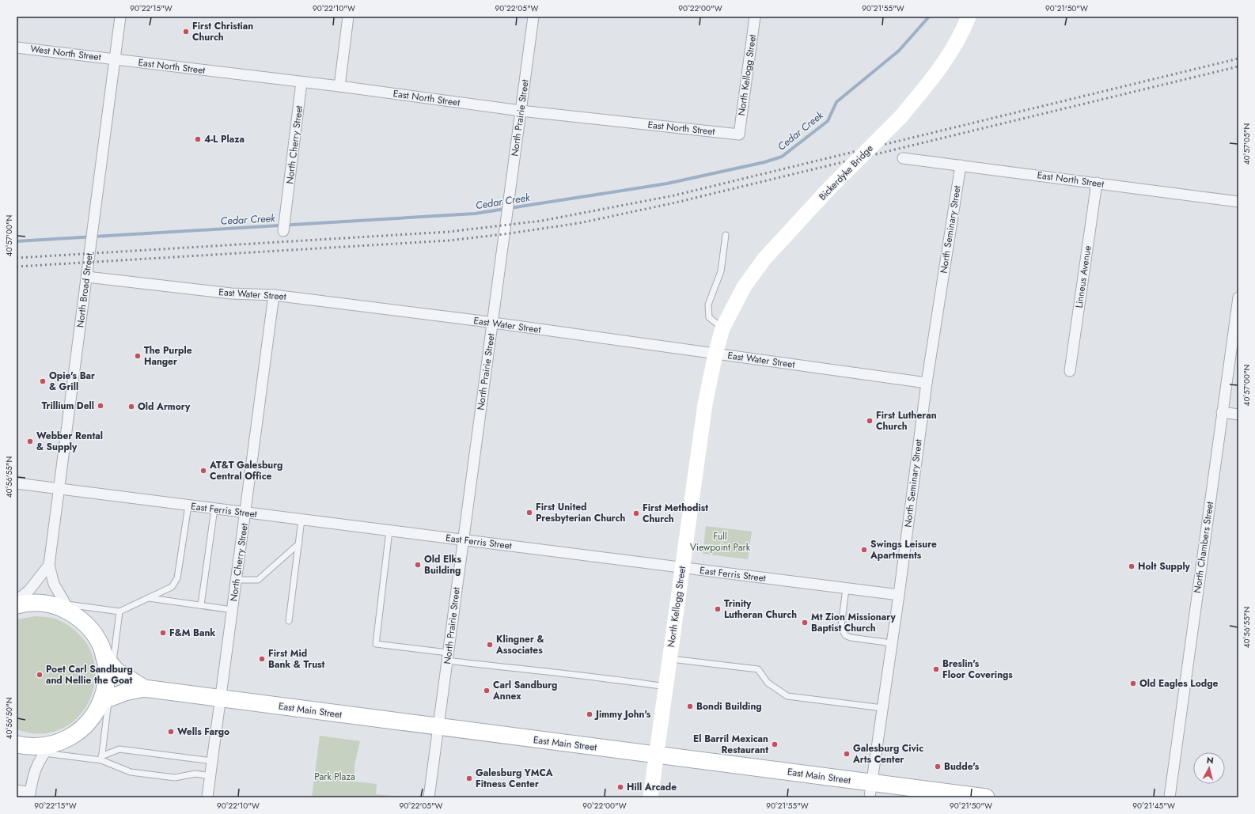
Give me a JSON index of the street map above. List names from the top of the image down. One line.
{"streets":{"main road":["North Kellogg Street","Bickerdyke Bridge","East Main Street"],"street":["West North Street","East North Street","North Prairie Street","North Cherry Street","North Seminary Street","Linneus Avenue","North Broad Street","East Water Street","East Ferris Street","North Chambers Street"]},"crossings":[["West North Street","East North Street"],["West North Street","North Broad Street"],["East North Street","North Kellogg Street"],["East North Street","North Prairie Street"],["East North Street","North Cherry Street"],["East North Street","North Seminary Street"],["East North Street","Linneus Avenue"],["East North Street","North Broad Street"],["North Kellogg Street","Bickerdyke Bridge"],["North Kellogg Street","East Water Street"],["North Kellogg Street","East Ferris Street"],["North Kellogg Street","East Main Street"],["North Prairie Street","East Water Street"],["North Prairie Street","East Ferris Street"],["North Prairie Street","East Main Street"],["North Cherry Street","East Water Street"],["North Cherry Street","East Ferris Street"],["North Cherry Street","East Main Street"],["North Seminary Street","East Water Street"],["North Seminary Street","East Ferris Street"],["North Seminary Street","East Main Street"],["North Broad Street","East Water Street"],["North Broad Street","East Ferris Street"]],"water":["Cedar Creek"],"parks":["Full Viewpoint Park","Park Plaza"],"places":["First Christian Church","4-L Plaza","The Purple Hanger","Opie's Bar & Grill","Trillium Dell","Old Armory","First Lutheran Church","Webber Rental & Supply","AT&T Galesburg Central Office","First United Presbyterian Church","First Methodist Church","Swings Leisure Apartments","Old Elks Building","Holt Supply","Trinity Lutheran Church","Mt Zion Missionary Baptist Church","F&M Bank","Klingner & Associates","First Mid Bank & Trust","Breslin's Floor Coverings","Poet Carl Sandburg and Nellie the Goat","Old Eagles Lodge","Carl Sandburg Annex","Bondi Building","Jimmy John's","Wells Fargo","El Barril Mexican Restaurant","Galesburg Civic Arts Center","Budde's","Galesburg YMCA Fitness Center","Hill Arcade"],"north":"top","coordinates":["90°22'15\"W","90°22'10\"W","90°22'05\"W","90°22'00\"W","90°21'55\"W","90°21'50\"W","40°57'05\"N","40°57'00\"N","40°56'55\"N","40°56'50\"N","90°21'45\"W"]}
